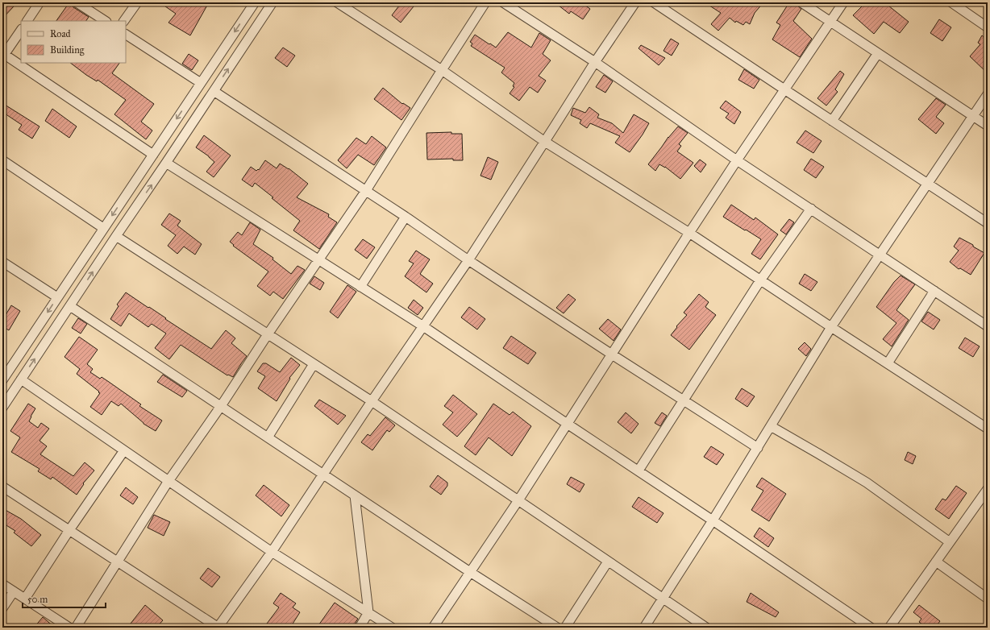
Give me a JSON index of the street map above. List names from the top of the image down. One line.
{"legend":["Road","Building"],"scale_bar":"50 m"}
